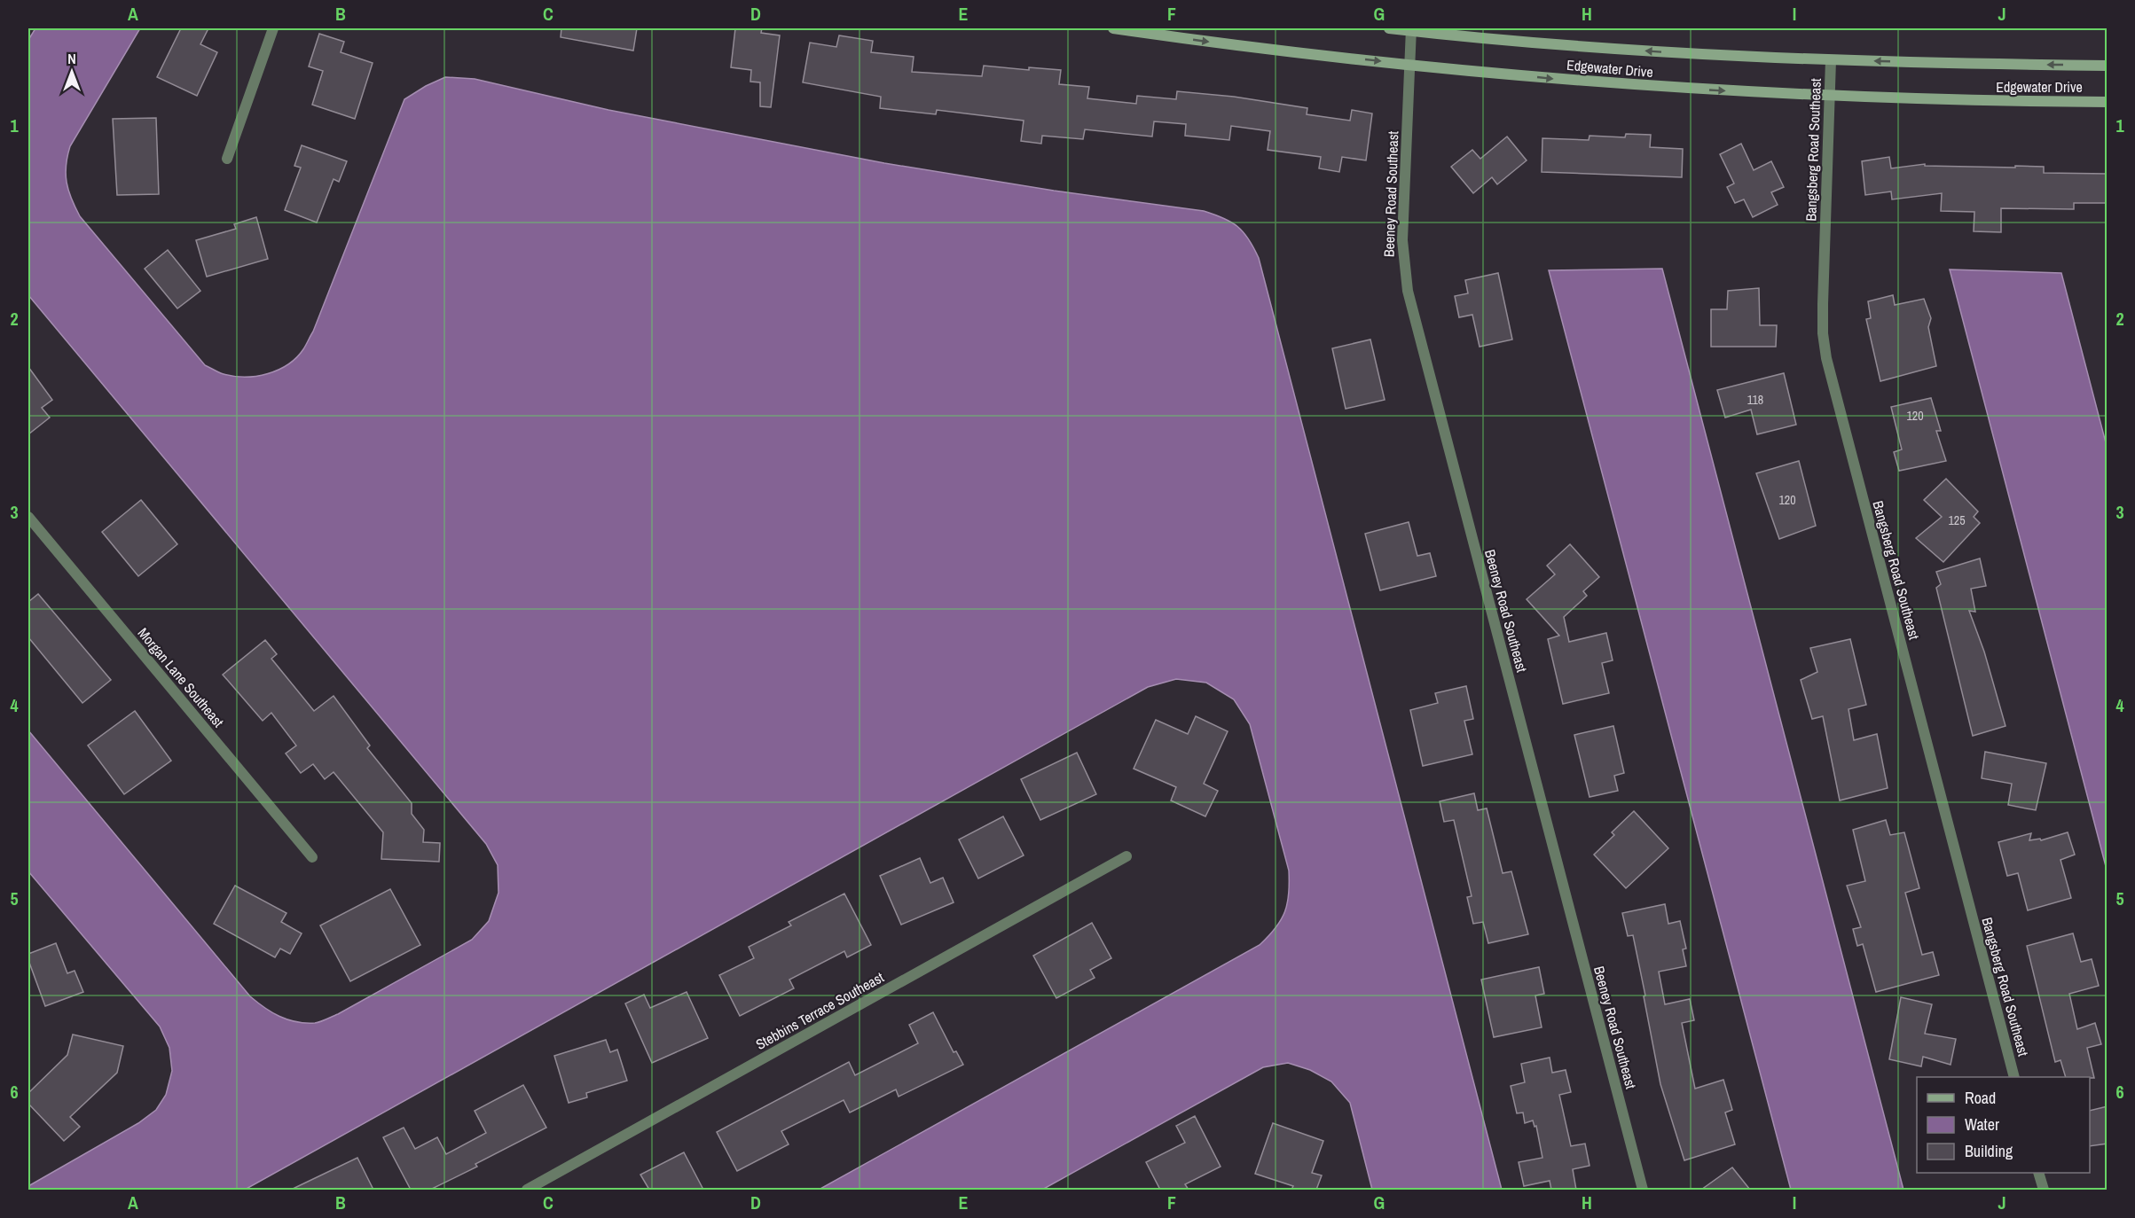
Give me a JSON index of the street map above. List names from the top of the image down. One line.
{"streets":{"street":["Edgewater Drive","Bangsberg Road Southeast","Beeney Road Southeast","Morgan Lane Southeast","Stebbins Terrace Southeast"]},"crossings":[["Edgewater Drive","Bangsberg Road Southeast"],["Edgewater Drive","Beeney Road Southeast"]],"house_numbers":["118","120","120","125"],"legend":["Road","Water","Building"],"north":"top","grid":{"columns":["A","B","C","D","E","F","G","H","I","J"],"rows":["1","2","3","4","5","6"]}}
